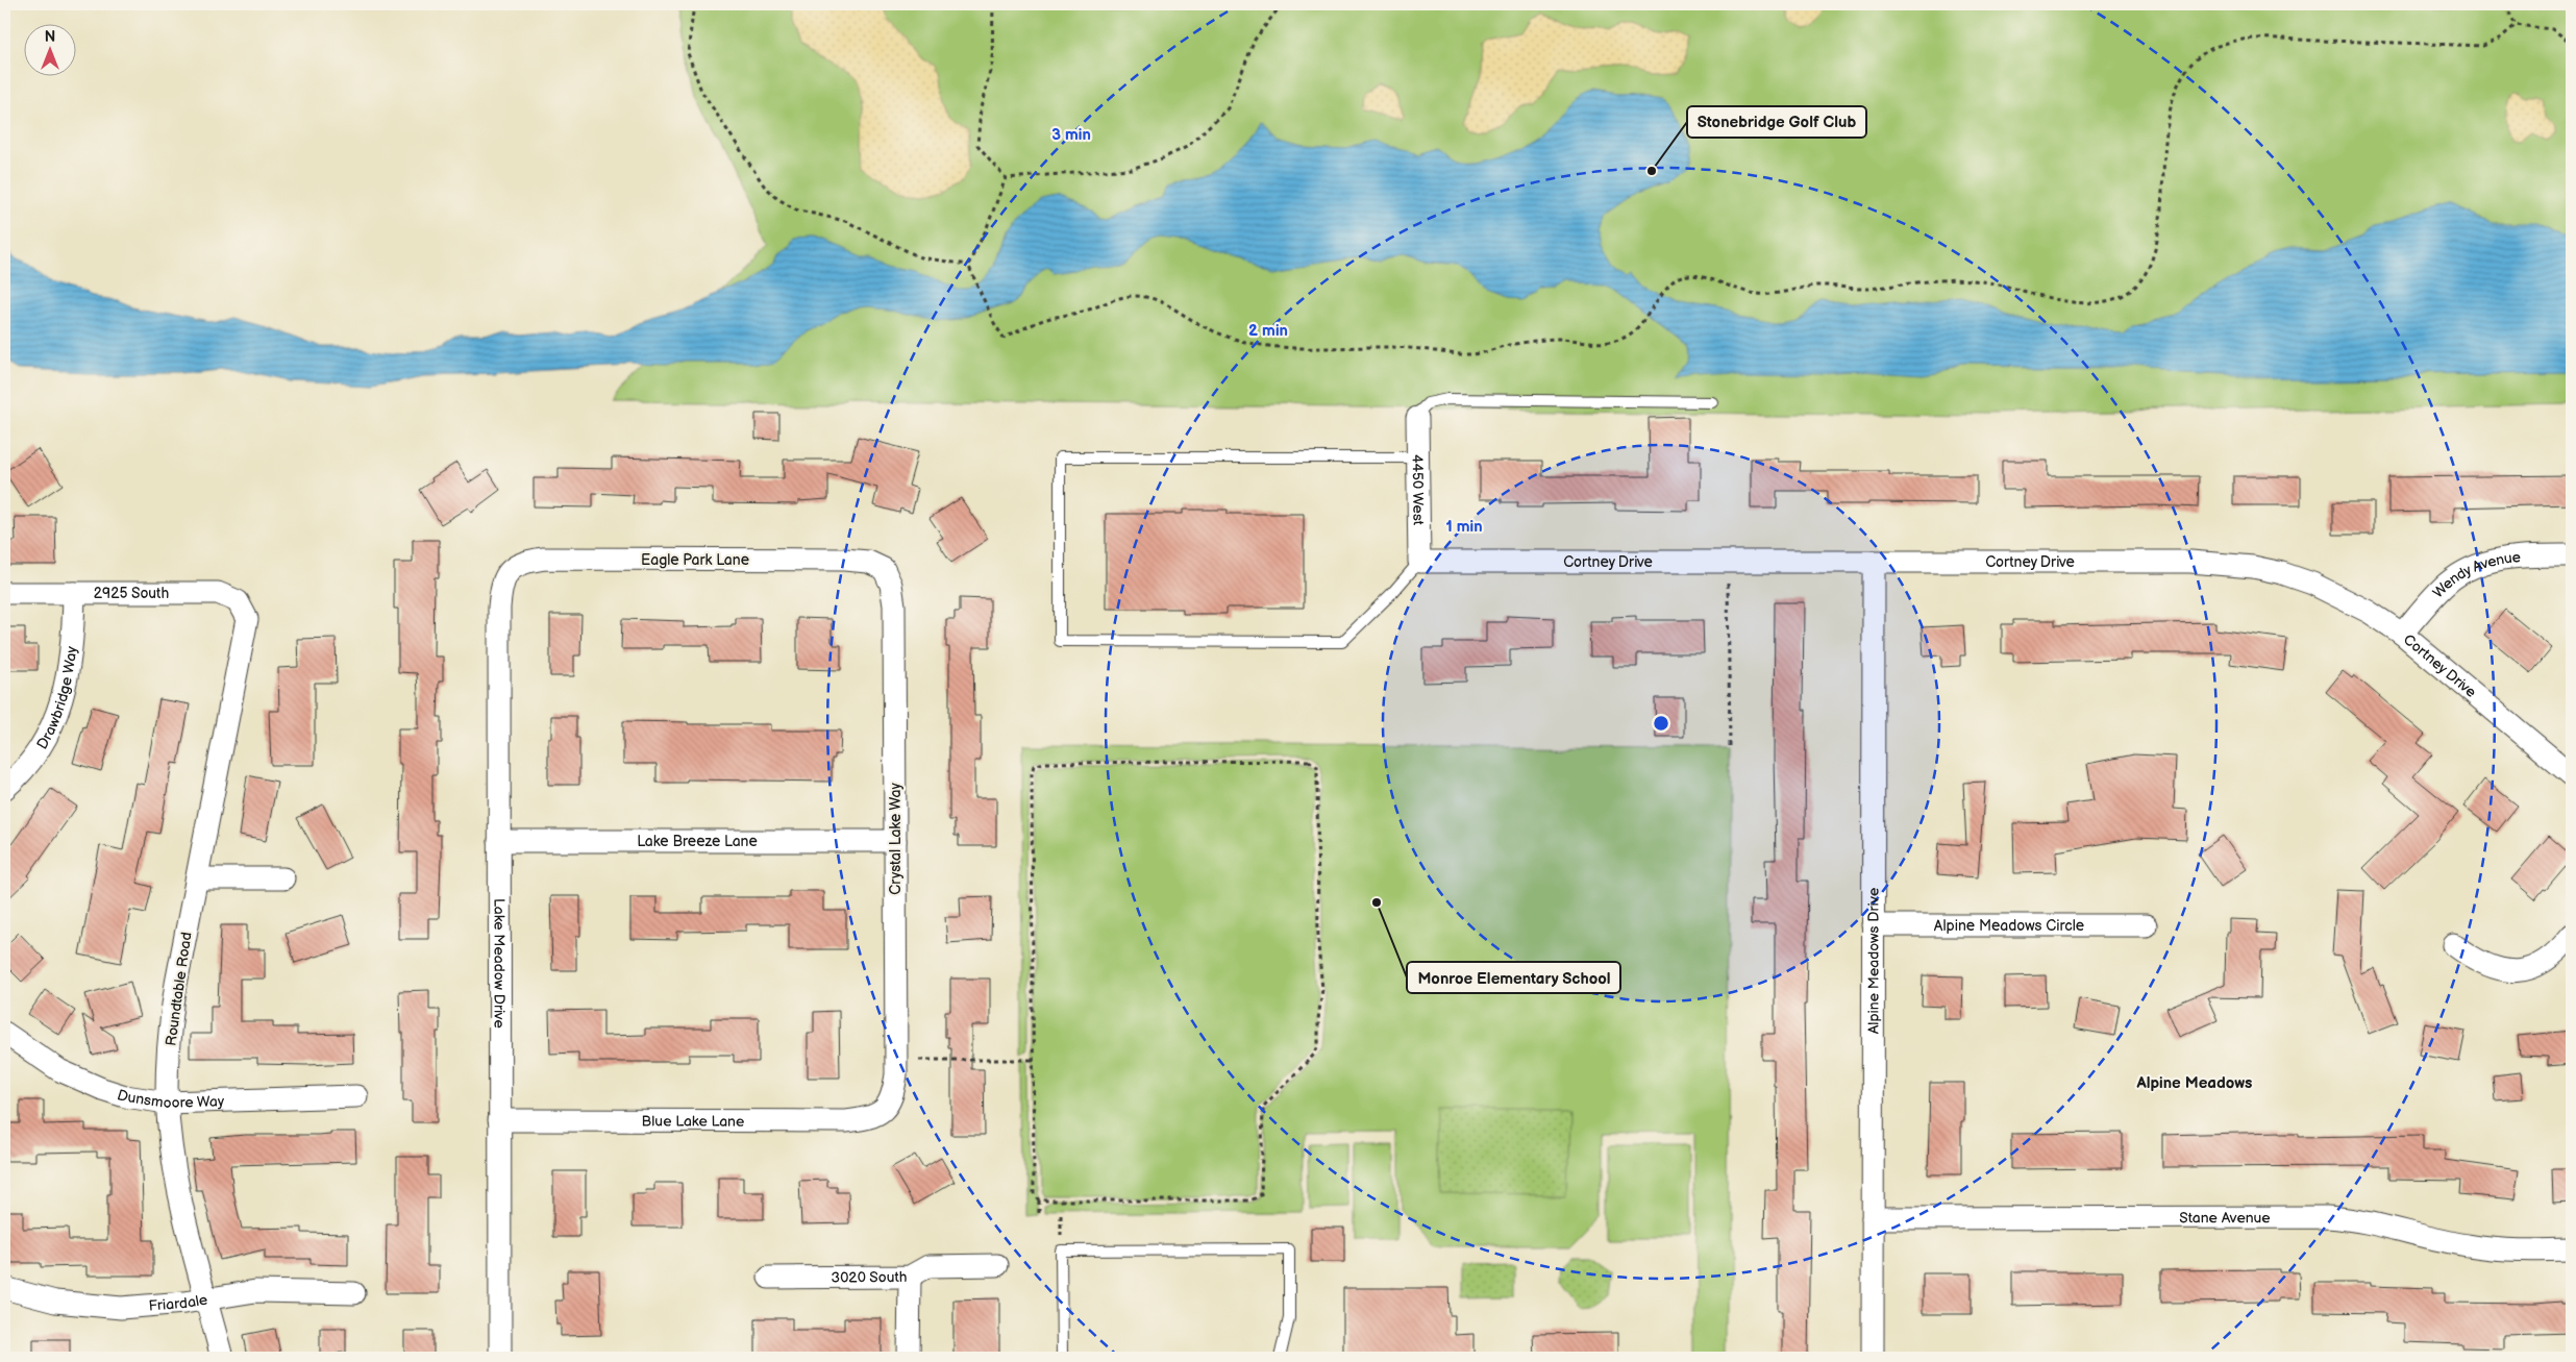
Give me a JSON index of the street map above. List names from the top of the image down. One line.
{"streets":{"street":["4450 West","Eagle Park Lane","Cortney Drive","Wendy Avenue","2925 South","Drawbridge Way","Crystal Lake Way","Lake Breeze Lane","Alpine Meadows Circle","Alpine Meadows Drive","Lake Meadow Drive","Roundtable Road","Dunsmoore Way","Blue Lake Lane","Stane Avenue","3020 South","Friardale"]},"crossings":[["4450 West","Cortney Drive"],["Eagle Park Lane","Crystal Lake Way"],["Eagle Park Lane","Lake Meadow Drive"],["Cortney Drive","Wendy Avenue"],["Cortney Drive","Alpine Meadows Drive"],["2925 South","Drawbridge Way"],["2925 South","Roundtable Road"],["Crystal Lake Way","Lake Breeze Lane"],["Crystal Lake Way","Blue Lake Lane"],["Lake Breeze Lane","Lake Meadow Drive"],["Alpine Meadows Circle","Alpine Meadows Drive"],["Alpine Meadows Drive","Stane Avenue"],["Lake Meadow Drive","Blue Lake Lane"],["Roundtable Road","Dunsmoore Way"],["Roundtable Road","Friardale"]],"districts":["Alpine Meadows"],"places":["Stonebridge Golf Club","Monroe Elementary School"],"north":"top","rings":["3 min","2 min","1 min"]}
